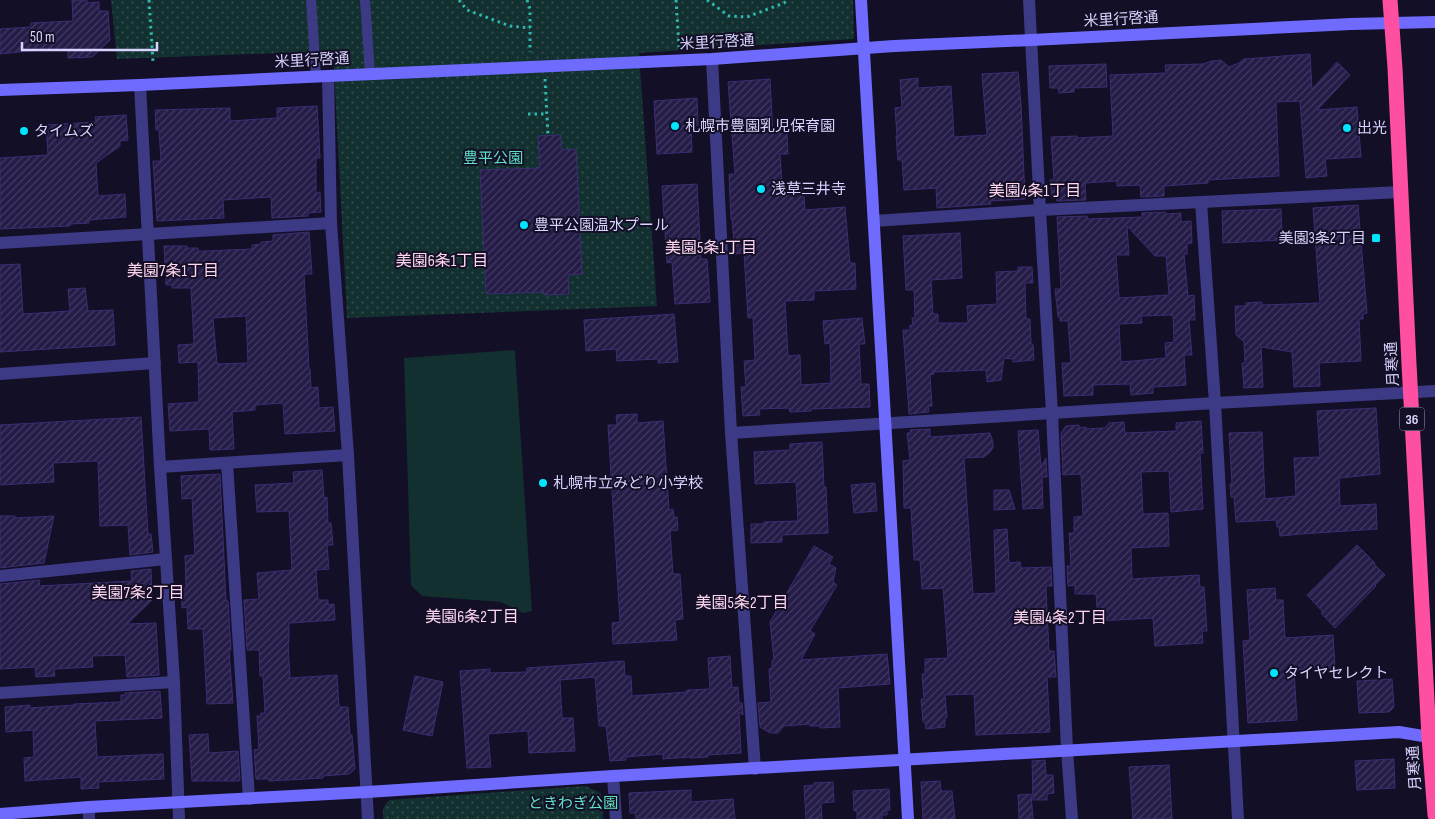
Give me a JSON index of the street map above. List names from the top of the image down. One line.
{"streets":{"highway":["月寒通","36"],"street":["米里行啓通"]},"crossings":[["米里行啓通","月寒通"]],"districts":["美園4条1丁目","美園5条1丁目","美園6条1丁目","美園7条1丁目","美園7条2丁目","美園5条2丁目","美園6条2丁目","美園4条2丁目"],"parks":["豊平公園","ときわぎ公園"],"places":{"other":["札幌市豊園乳児保育園","出光","タイムズ","浅草三井寺","豊平公園温水プール","札幌市立みどり小学校","タイヤセレクト"],"transit":["美園3条2丁目"]},"scale_bar":"50 m"}
